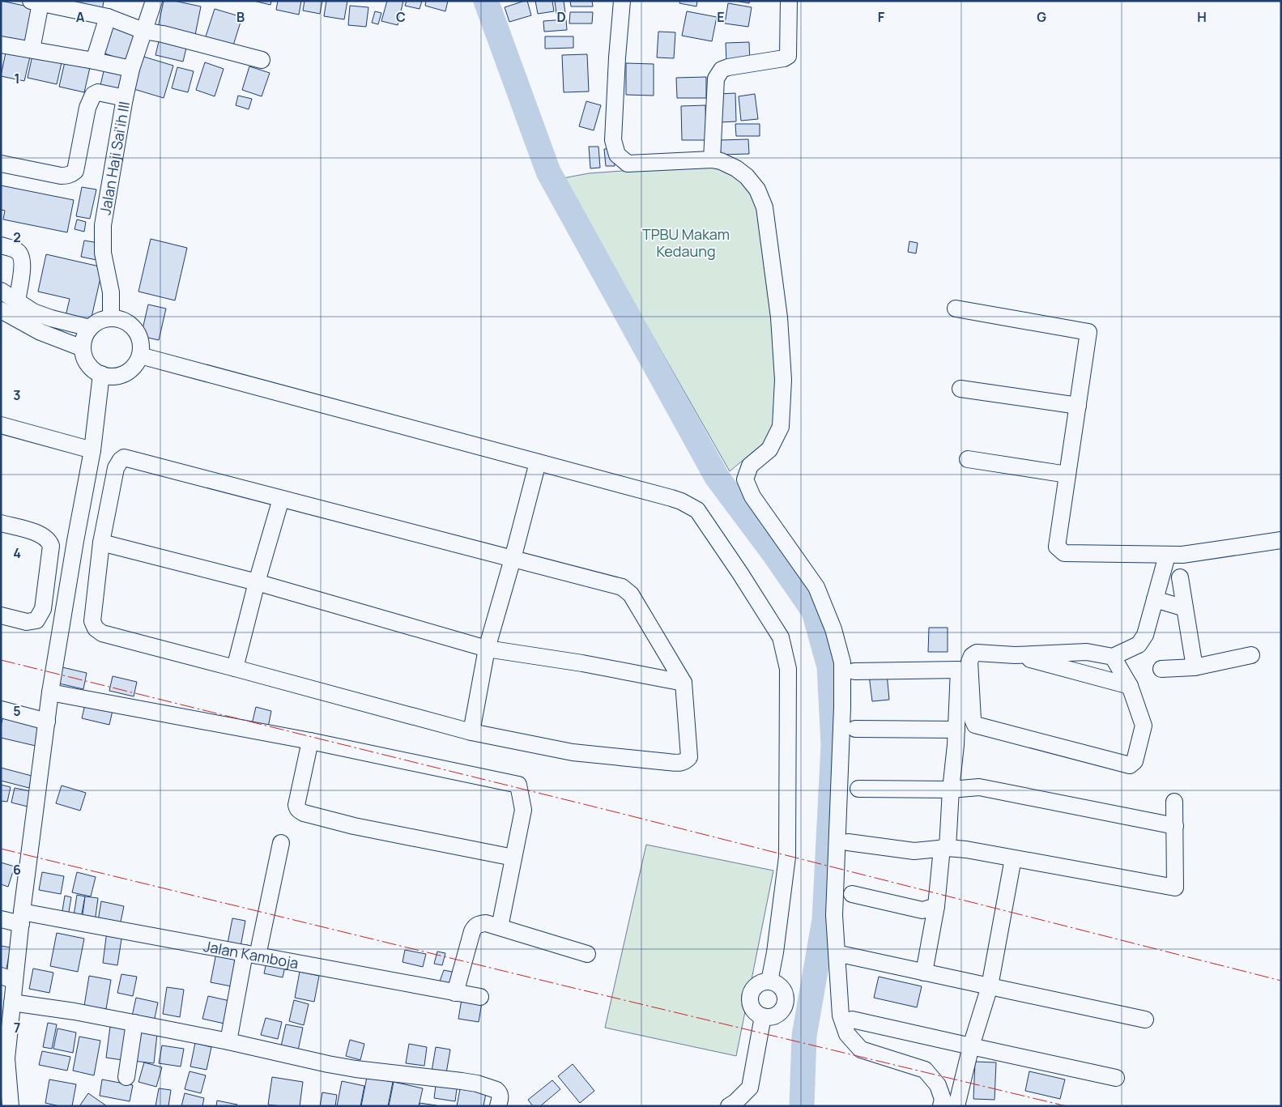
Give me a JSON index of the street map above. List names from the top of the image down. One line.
{"streets":{"street":["Jalan Haji Sai'ih III","Jalan Kamboja"]},"parks":["TPBU Makam Kedaung"],"grid":{"columns":["A","B","C","D","E","F","G","H"],"rows":["1","2","3","4","5","6","7"]}}
